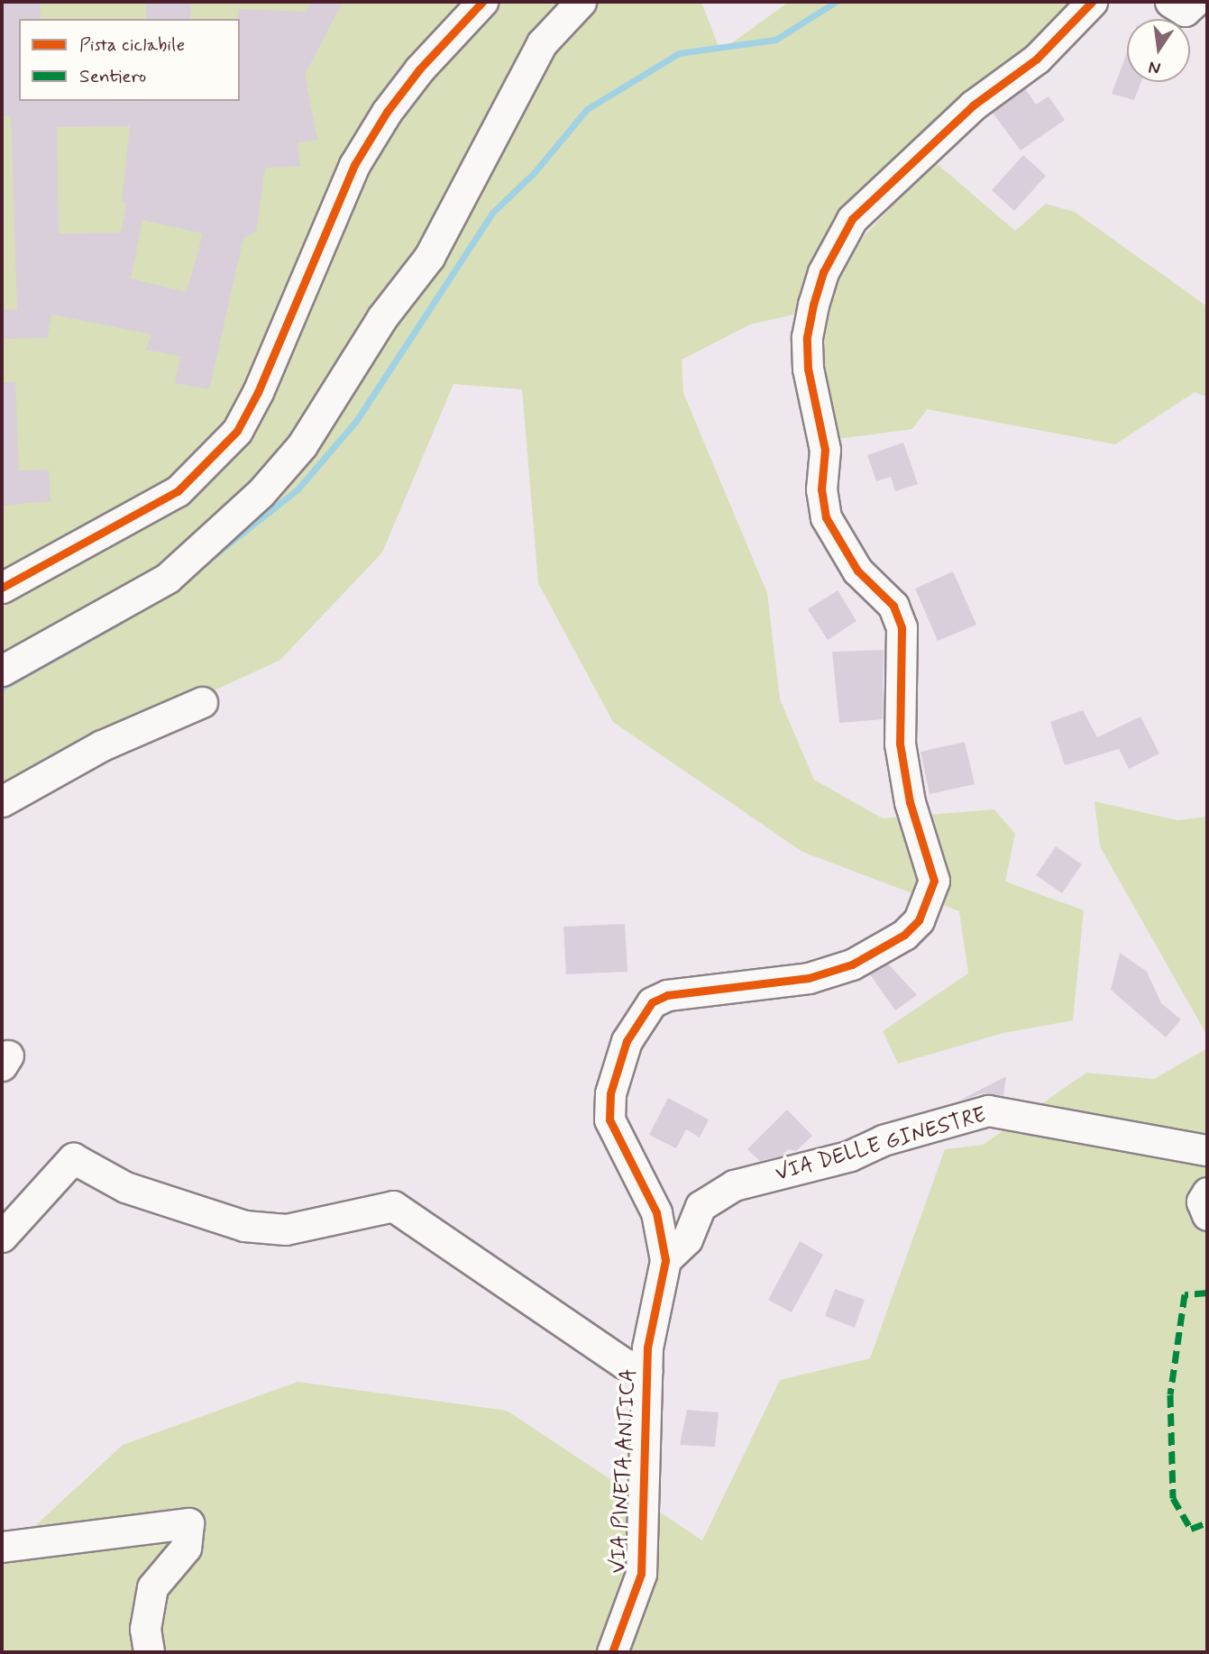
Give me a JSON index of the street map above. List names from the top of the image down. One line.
{"streets":{"street":["VIA DELLE GINESTRE","VIA PINETA ANTICA"]},"crossings":[["VIA DELLE GINESTRE","VIA PINETA ANTICA"]],"legend":["Pista ciclabile","Sentiero"],"north":"bottom"}
